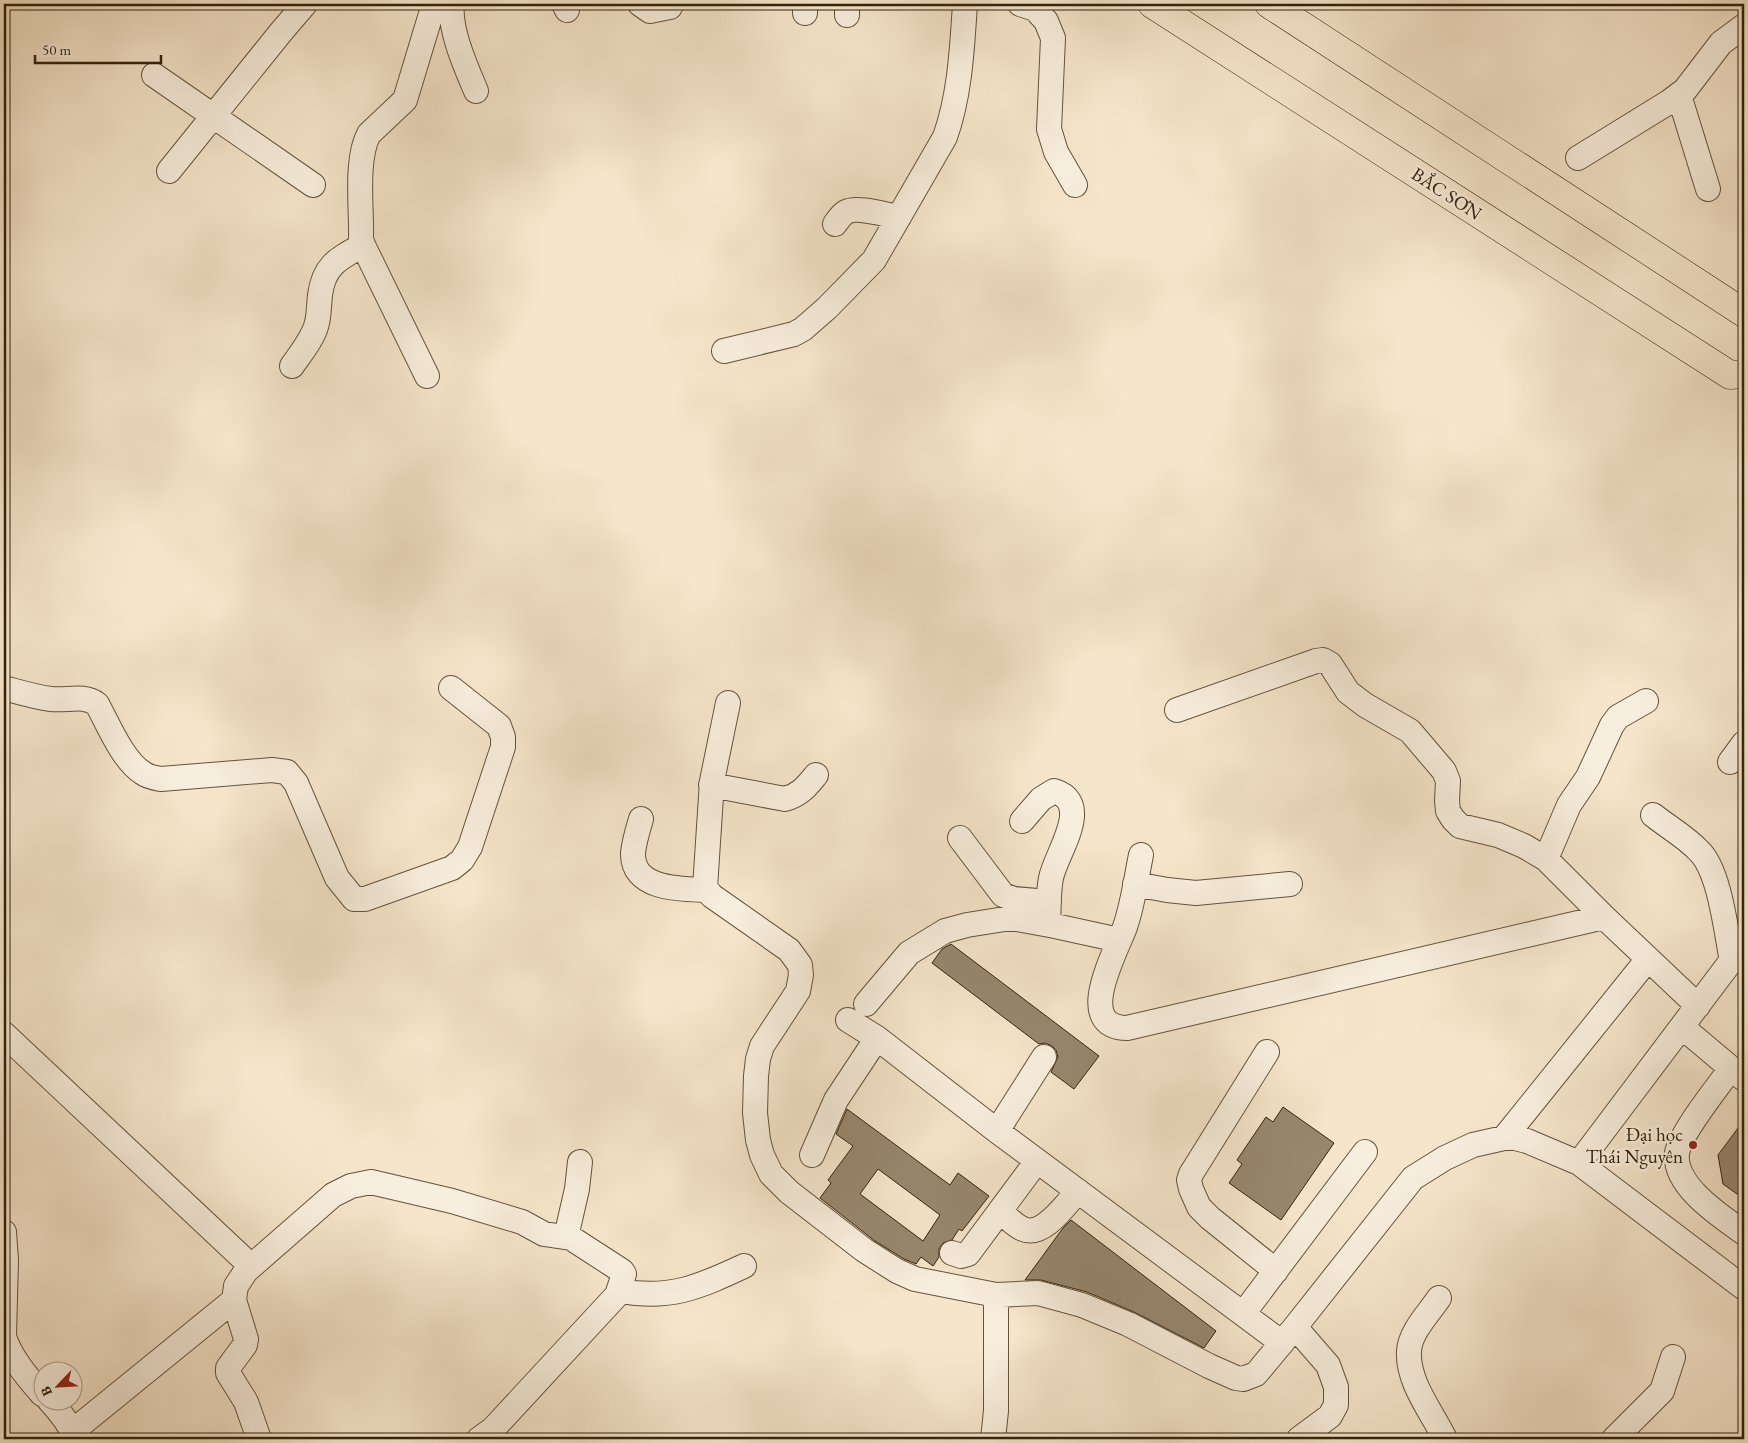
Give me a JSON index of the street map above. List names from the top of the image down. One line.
{"streets":{"main road":["BẮC SƠN"]},"places":["Đại học Thái Nguyên"],"scale_bar":"50 m","north":"bottom left"}
